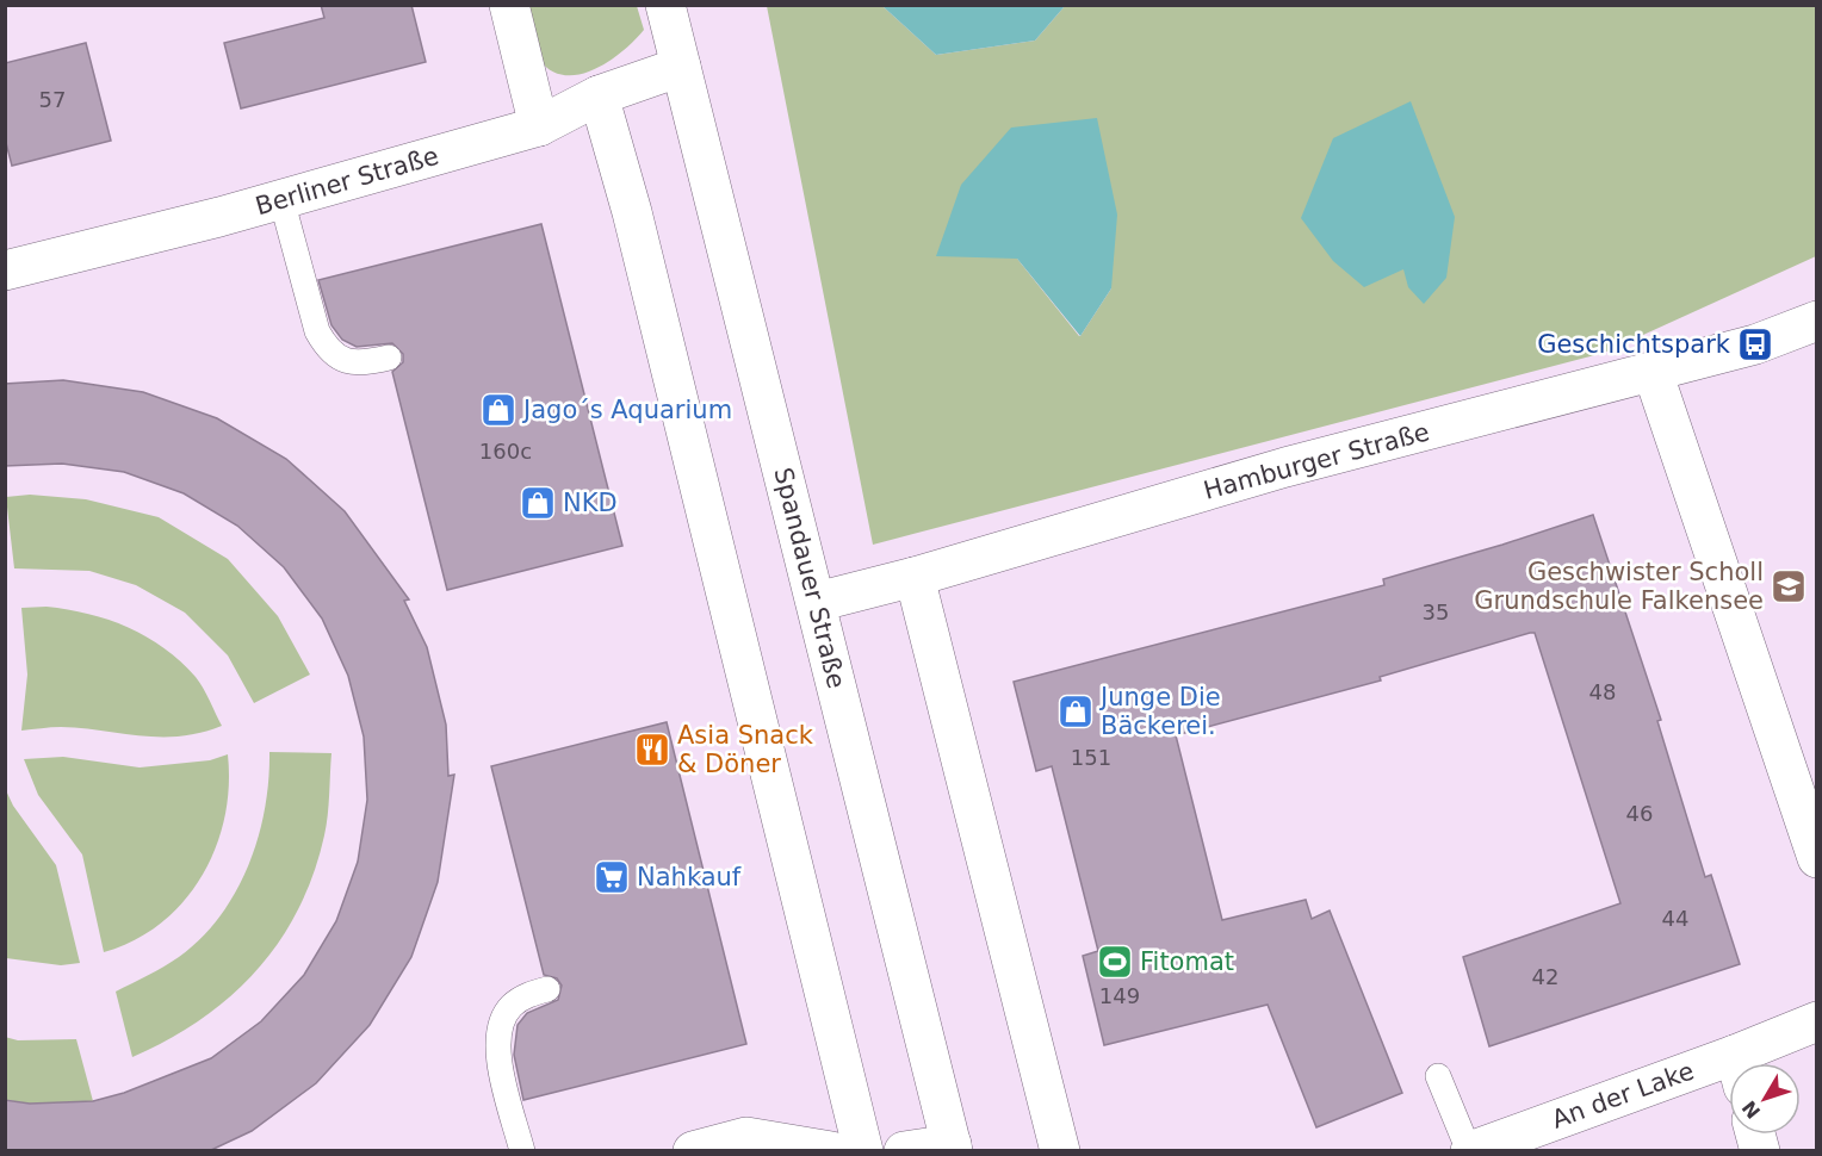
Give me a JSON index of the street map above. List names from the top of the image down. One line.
{"streets":{"street":["Berliner Straße","Hamburger Straße","Spandauer Straße","An der Lake"]},"crossings":[["Berliner Straße","Spandauer Straße"],["Hamburger Straße","Spandauer Straße"]],"places":{"bus stop":["Geschichtspark"],"shop":["Jago´s Aquarium","NKD","Junge Die Bäckerei."],"school or university":["Geschwister Scholl Grundschule Falkensee"],"restaurant":["Asia Snack & Döner"],"supermarket":["Nahkauf"],"sports":["Fitomat"]},"house_numbers":["57","160c","35","48","151","46","44","42","149"],"north":"bottom left"}
